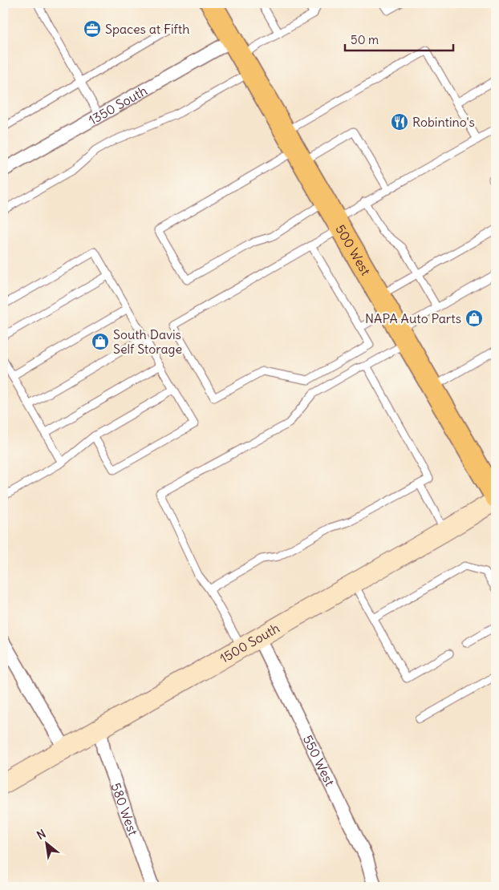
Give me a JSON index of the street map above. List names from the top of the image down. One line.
{"streets":{"main road":["500 West"],"street":["1350 South","1500 South","550 West","580 West"]},"crossings":[["1350 South","500 West"],["1500 South","550 West"],["1500 South","580 West"]],"places":{"office":["Spaces at Fifth"],"restaurant":["Robintino's"],"shop":["NAPA Auto Parts","South Davis Self Storage"]},"scale_bar":"50 m","north":"top left"}
